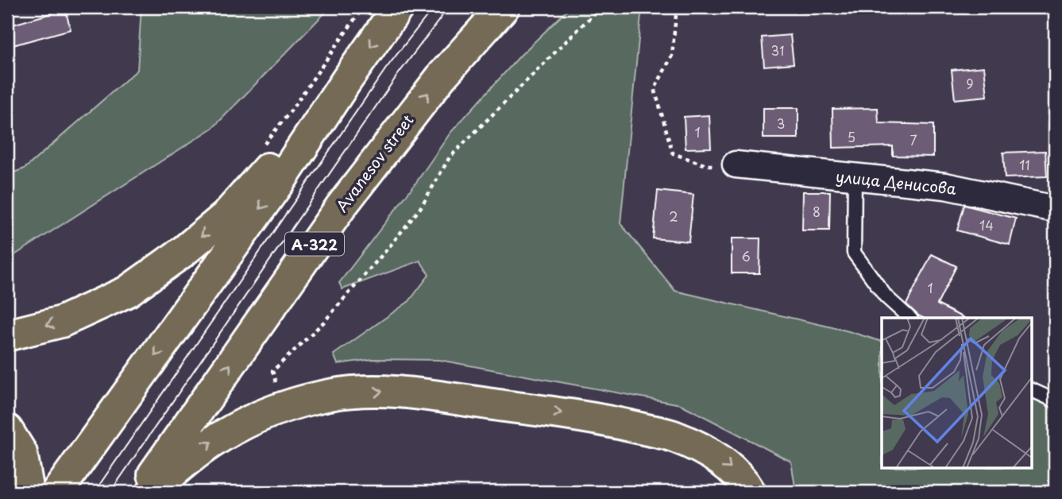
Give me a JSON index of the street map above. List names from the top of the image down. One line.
{"streets":{"highway":["Avanesov street","А-322"],"street":["улица Денисова"]},"house_numbers":["31","9","3","1","5","7","11","8","2","14","6","1"]}
